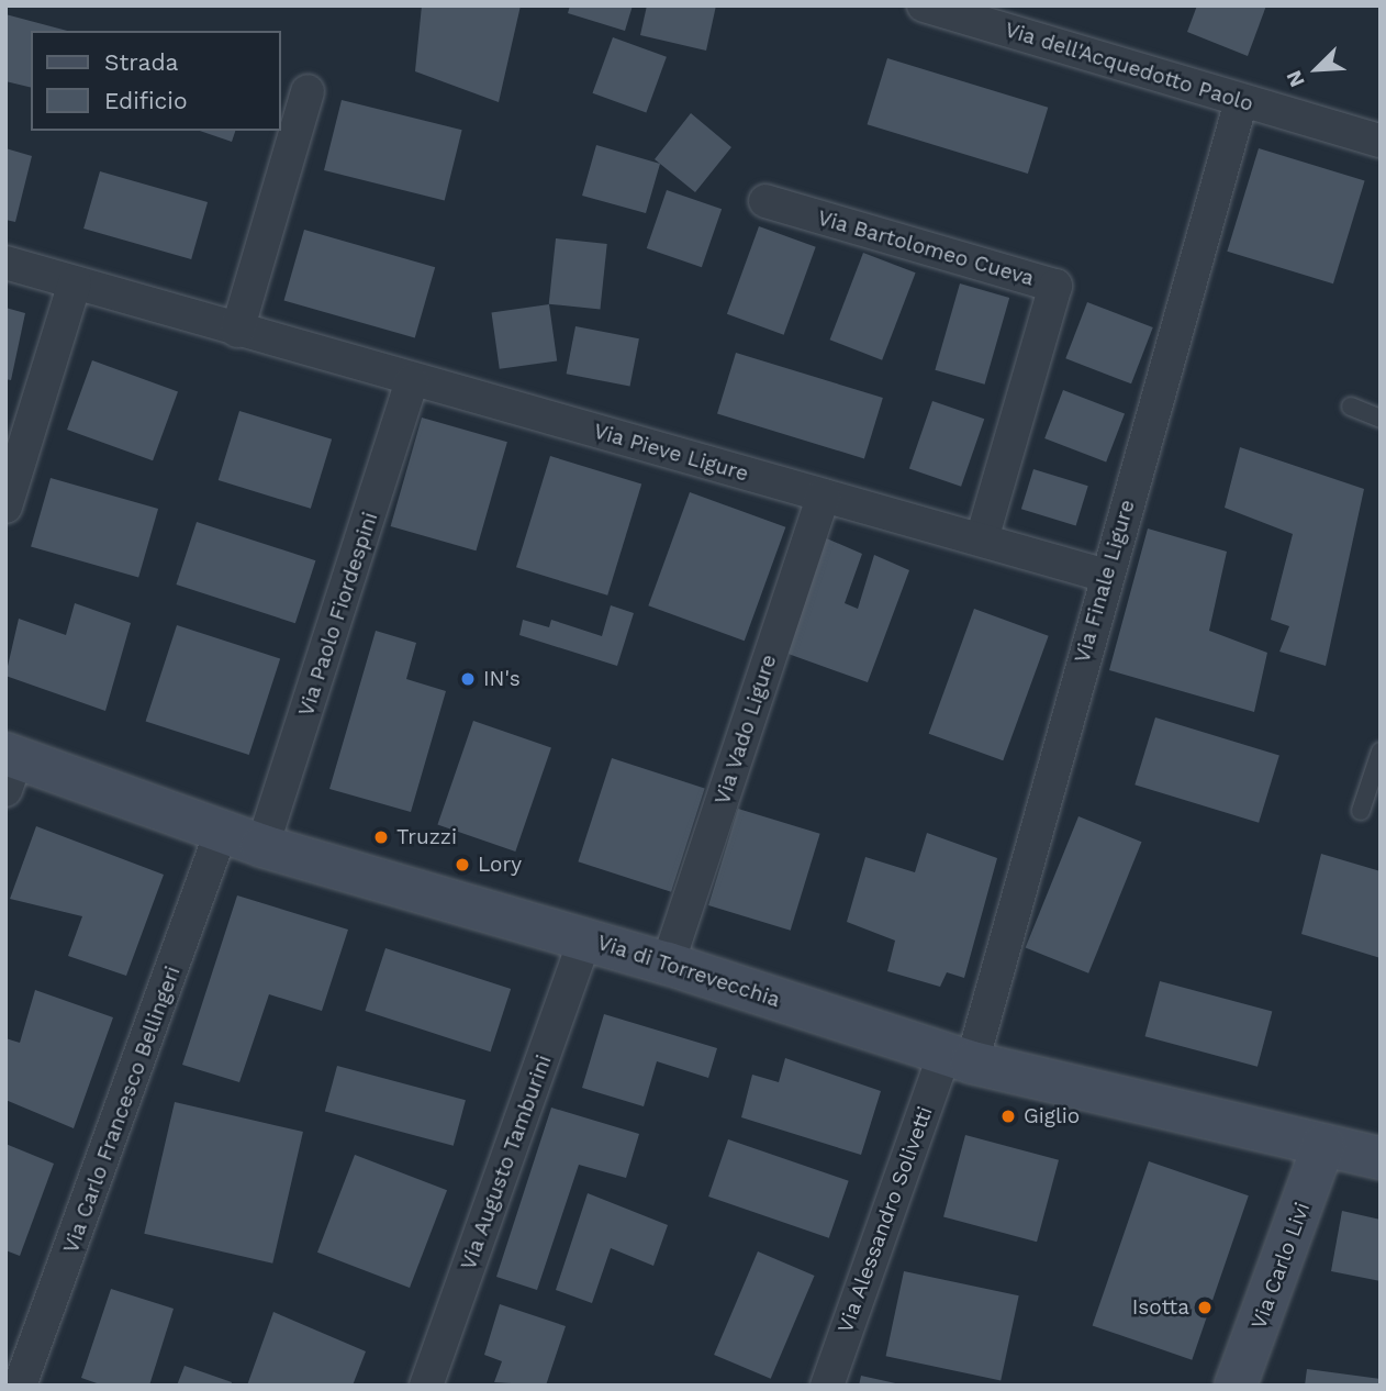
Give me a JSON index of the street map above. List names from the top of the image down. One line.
{"streets":{"main road":["Via di Torrevecchia","Via Carlo Livi"],"street":["Via dell'Acquedotto Paolo","Via Bartolomeo Cueva","Via Pieve Ligure","Via Finale Ligure","Via Paolo Fiordespini","Via Vado Ligure","Via Carlo Francesco Bellingeri","Via Augusto Tamburini","Via Alessandro Solivetti"]},"crossings":[["Via dell'Acquedotto Paolo","Via Finale Ligure"],["Via Bartolomeo Cueva","Via Pieve Ligure"],["Via Pieve Ligure","Via Finale Ligure"],["Via Pieve Ligure","Via Paolo Fiordespini"],["Via Pieve Ligure","Via Vado Ligure"],["Via Finale Ligure","Via di Torrevecchia"],["Via Finale Ligure","Via Alessandro Solivetti"],["Via Paolo Fiordespini","Via di Torrevecchia"],["Via Vado Ligure","Via di Torrevecchia"],["Via di Torrevecchia","Via Carlo Francesco Bellingeri"],["Via di Torrevecchia","Via Augusto Tamburini"],["Via di Torrevecchia","Via Alessandro Solivetti"],["Via di Torrevecchia","Via Carlo Livi"]],"places":["IN's","Truzzi","Lory","Giglio","Isotta"],"legend":["Strada","Edificio"],"north":"bottom left"}
